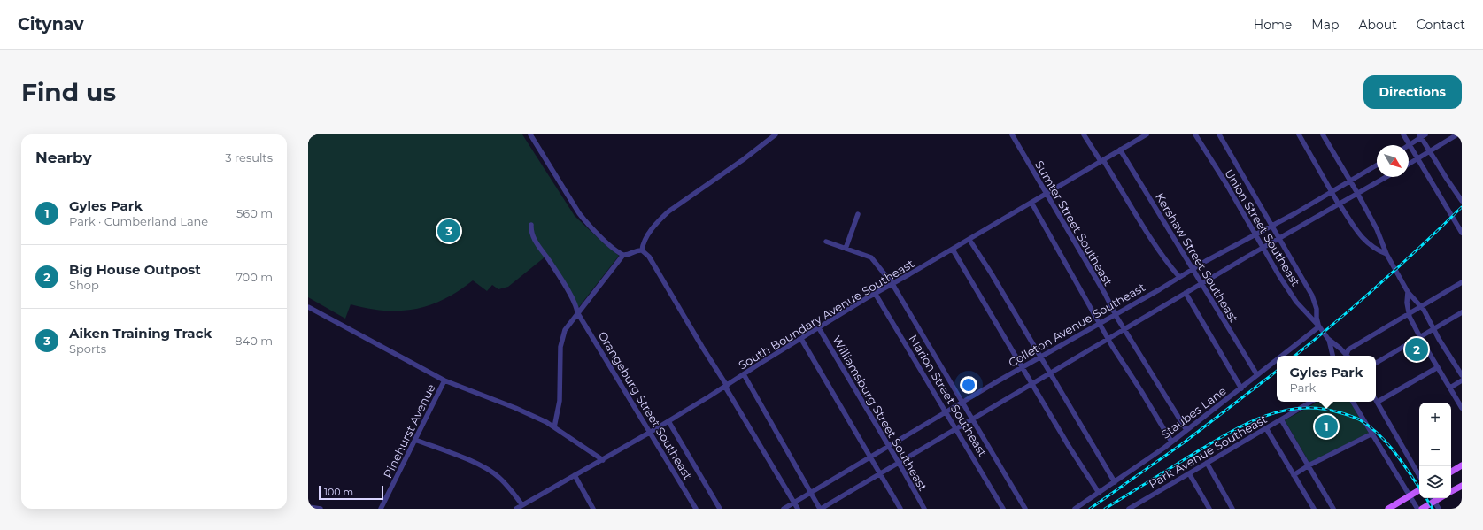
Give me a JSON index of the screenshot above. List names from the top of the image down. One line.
{"streets":{"street":["Sumter Street Southeast","Union Street Southeast","Kershaw Street Southeast","South Boundary Avenue Southeast","Colleton Avenue Southeast","Marion Street Southeast","Orangeburg Street Southeast","Staubes Lane","Williamsburg Street Southeast","Pinehurst Avenue","Park Avenue Southeast"]},"crossings":[["Sumter Street Southeast","South Boundary Avenue Southeast"],["Sumter Street Southeast","Colleton Avenue Southeast"],["Sumter Street Southeast","Staubes Lane"],["Union Street Southeast","Colleton Avenue Southeast"],["Union Street Southeast","Staubes Lane"],["Kershaw Street Southeast","South Boundary Avenue Southeast"],["Kershaw Street Southeast","Colleton Avenue Southeast"],["Kershaw Street Southeast","Staubes Lane"],["South Boundary Avenue Southeast","Marion Street Southeast"],["South Boundary Avenue Southeast","Orangeburg Street Southeast"],["South Boundary Avenue Southeast","Williamsburg Street Southeast"],["Colleton Avenue Southeast","Marion Street Southeast"],["Colleton Avenue Southeast","Williamsburg Street Southeast"]],"scale_bar":"100 m","north":"bottom right","page":{"header":"Citynav","nav":["Home","Map","About","Contact"],"buttons":"Directions","title":"Find us","heading":["Nearby","3 results"],"list":[{"mark":"1","name":"Gyles Park","note":"Park · Cumberland Lane","value":"560 m"},{"mark":"2","name":"Big House Outpost","note":"Shop","value":"700 m"},{"mark":"3","name":"Aiken Training Track","note":"Sports","value":"840 m"}],"pins":["3","2","1"],"popup":["Gyles Park","Park"],"map_buttons":["+","−"],"scale":"100 m"}}
